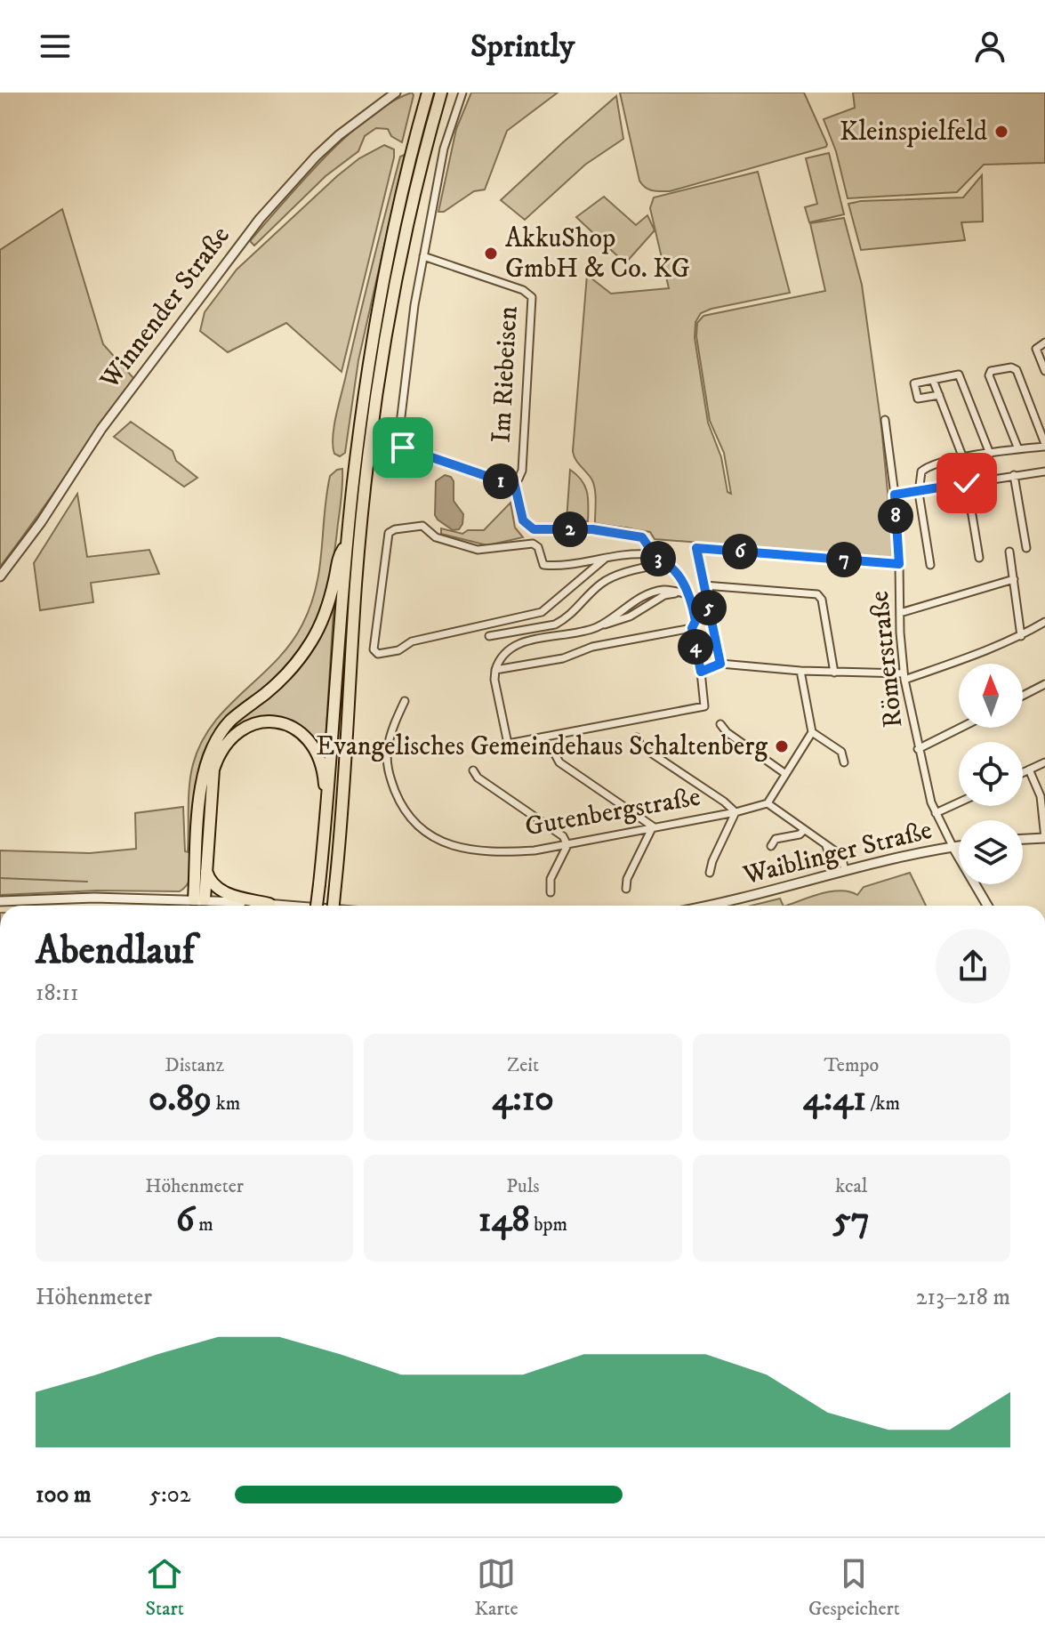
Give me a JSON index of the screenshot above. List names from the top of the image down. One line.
{"streets":{"street":["Winnender Straße","Im Riebeisen","Römerstraße","Gutenbergstraße","Waiblinger Straße"]},"crossings":[["Römerstraße","Waiblinger Straße"]],"places":["Kleinspielfeld","AkkuShop GmbH & Co. KG","Evangelisches Gemeindehaus Schaltenberg"],"north":"top","page":{"header":"Sprintly","pins":["1","8","2","6","3","7","5","4"],"heading":["Abendlauf","18:11"],"stats":[["Distanz","0.89 km"],["Zeit","4:10"],["Tempo","4:41 /km"],["Höhenmeter","6 m"],["Puls","148 bpm"],["kcal","57"]],"chart":["Höhenmeter","213–218 m"],"list":[{"name":"100 m","note":"5:02"}],"tabs":["Start","Karte","Gespeichert"]}}
